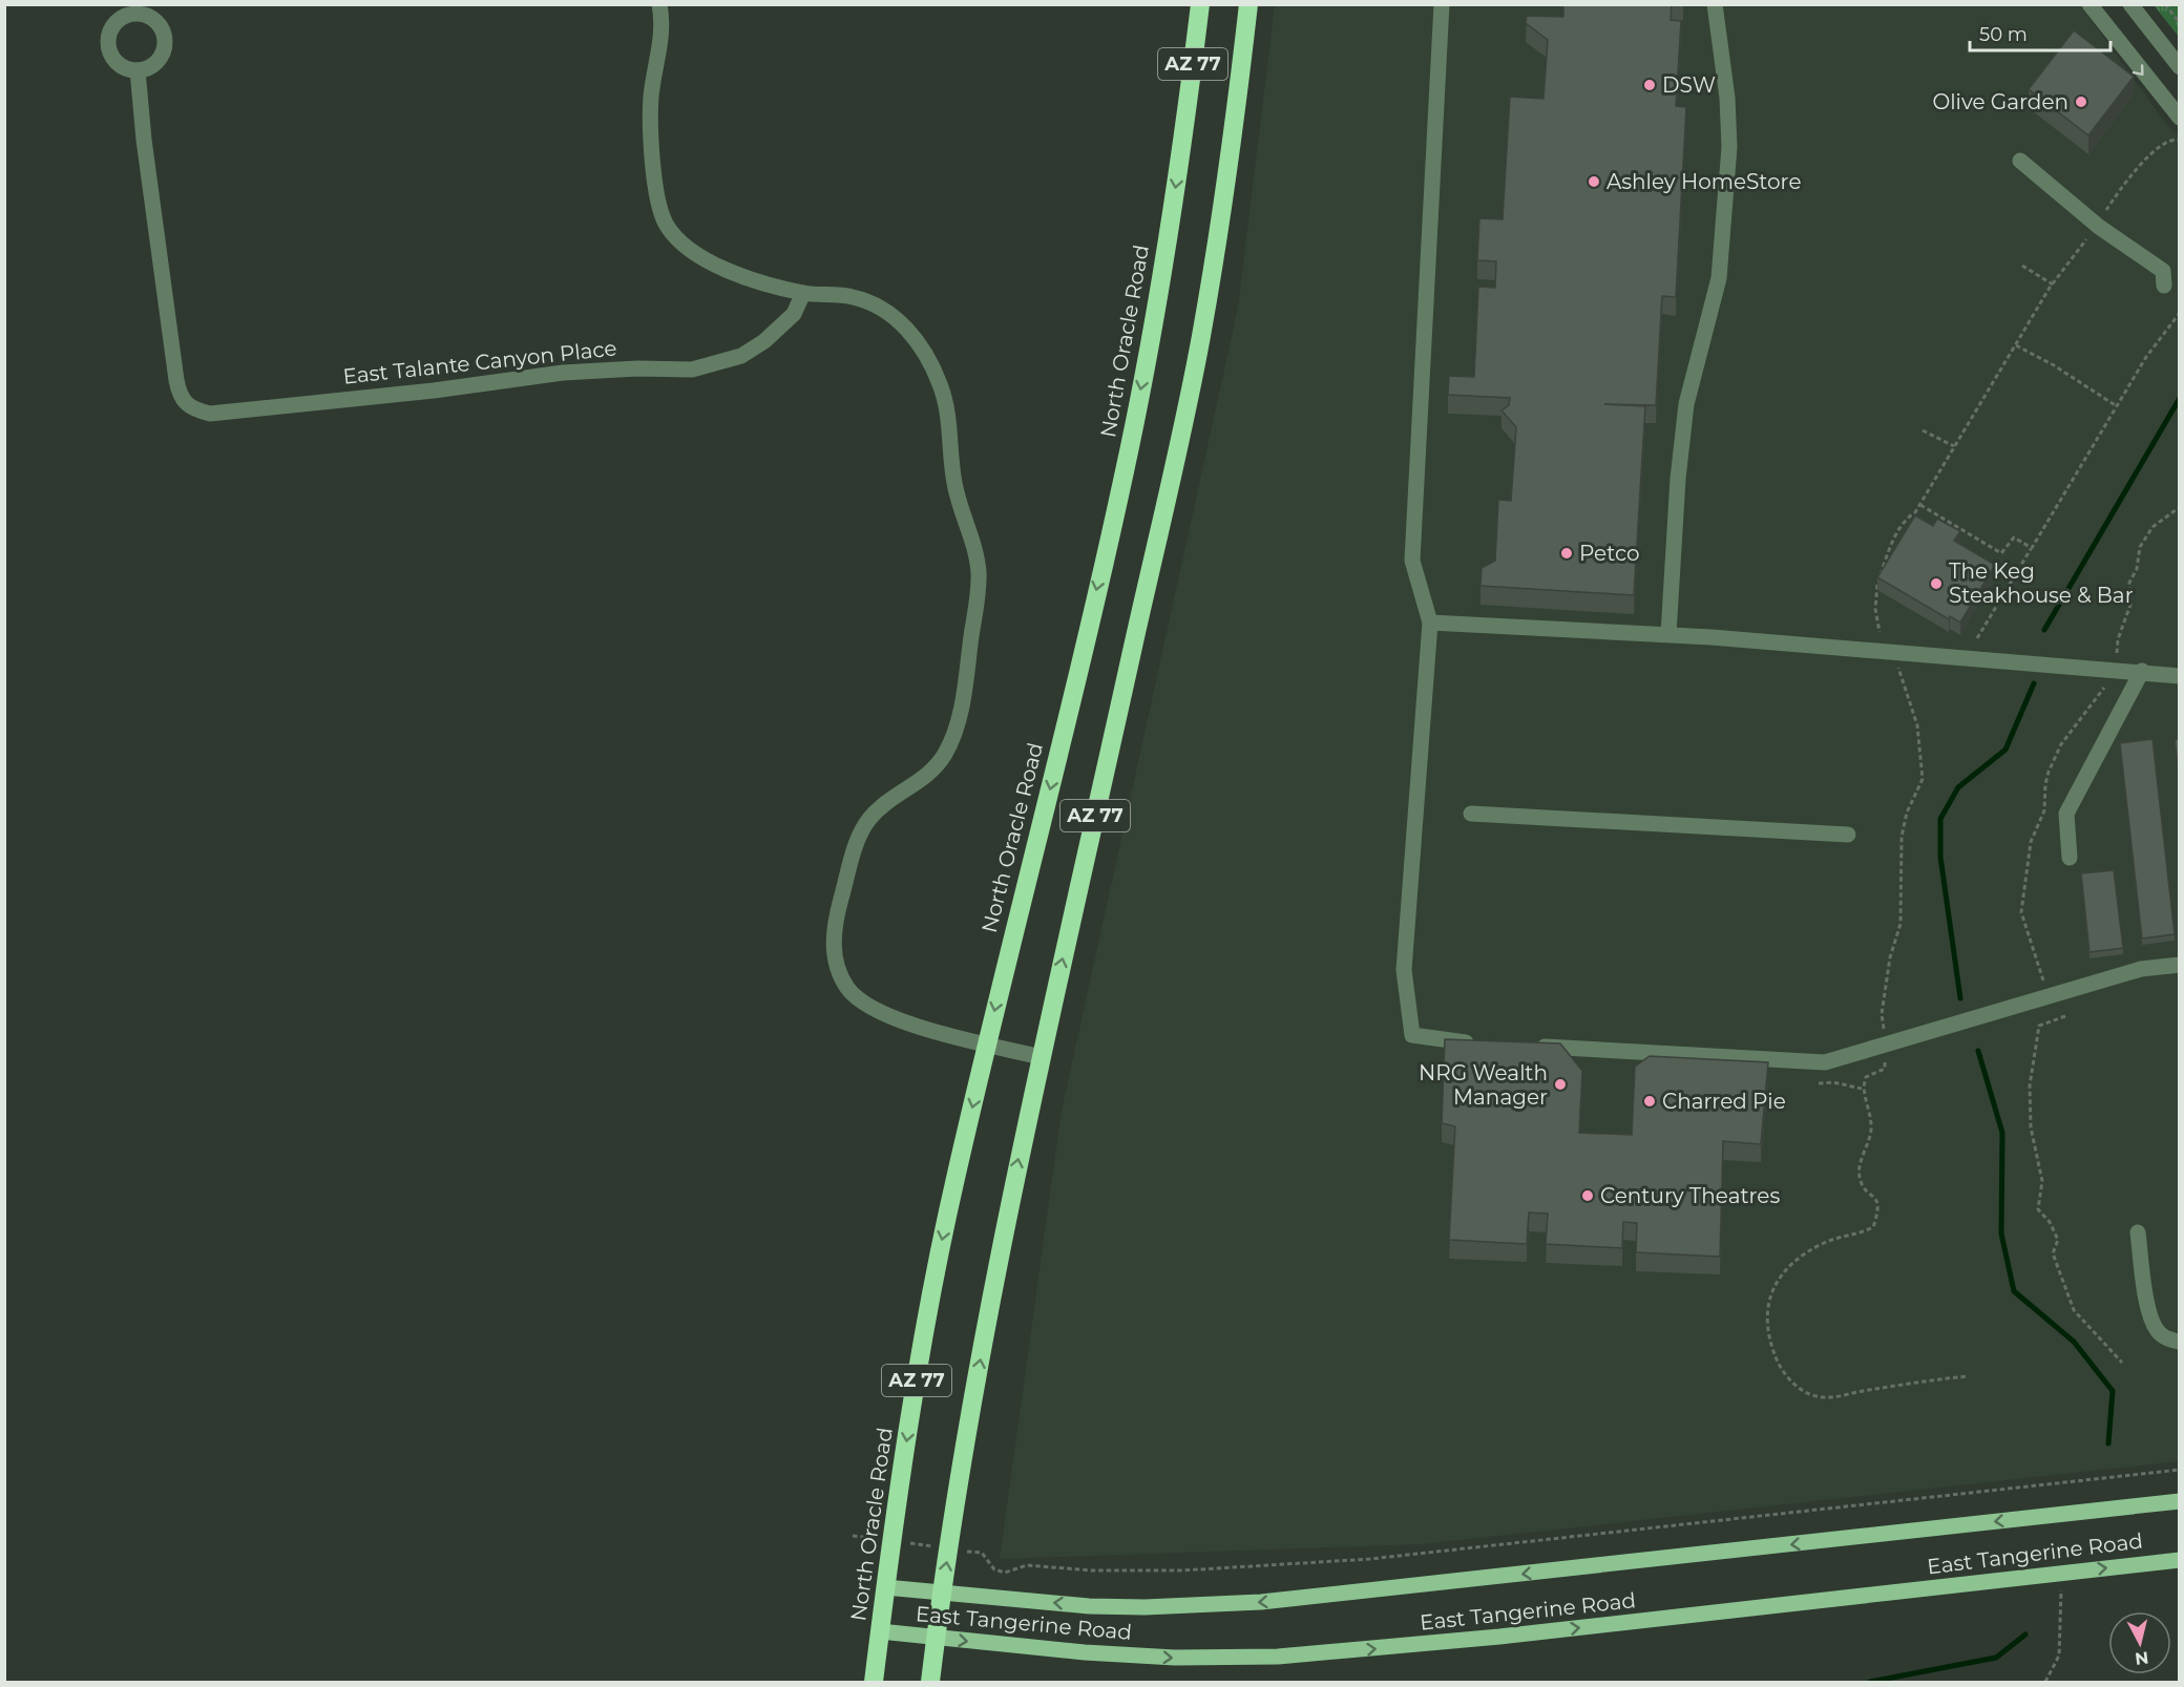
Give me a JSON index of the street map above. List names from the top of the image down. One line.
{"streets":{"highway":["AZ 77","North Oracle Road"],"main road":["East Tangerine Road"],"street":["East Talante Canyon Place"]},"crossings":[["AZ 77","East Tangerine Road"],["North Oracle Road","East Tangerine Road"]],"places":["DSW","Olive Garden","Ashley HomeStore","Petco","The Keg Steakhouse & Bar","NRG Wealth Manager","Charred Pie","Century Theatres"],"scale_bar":"50 m","north":"bottom"}
